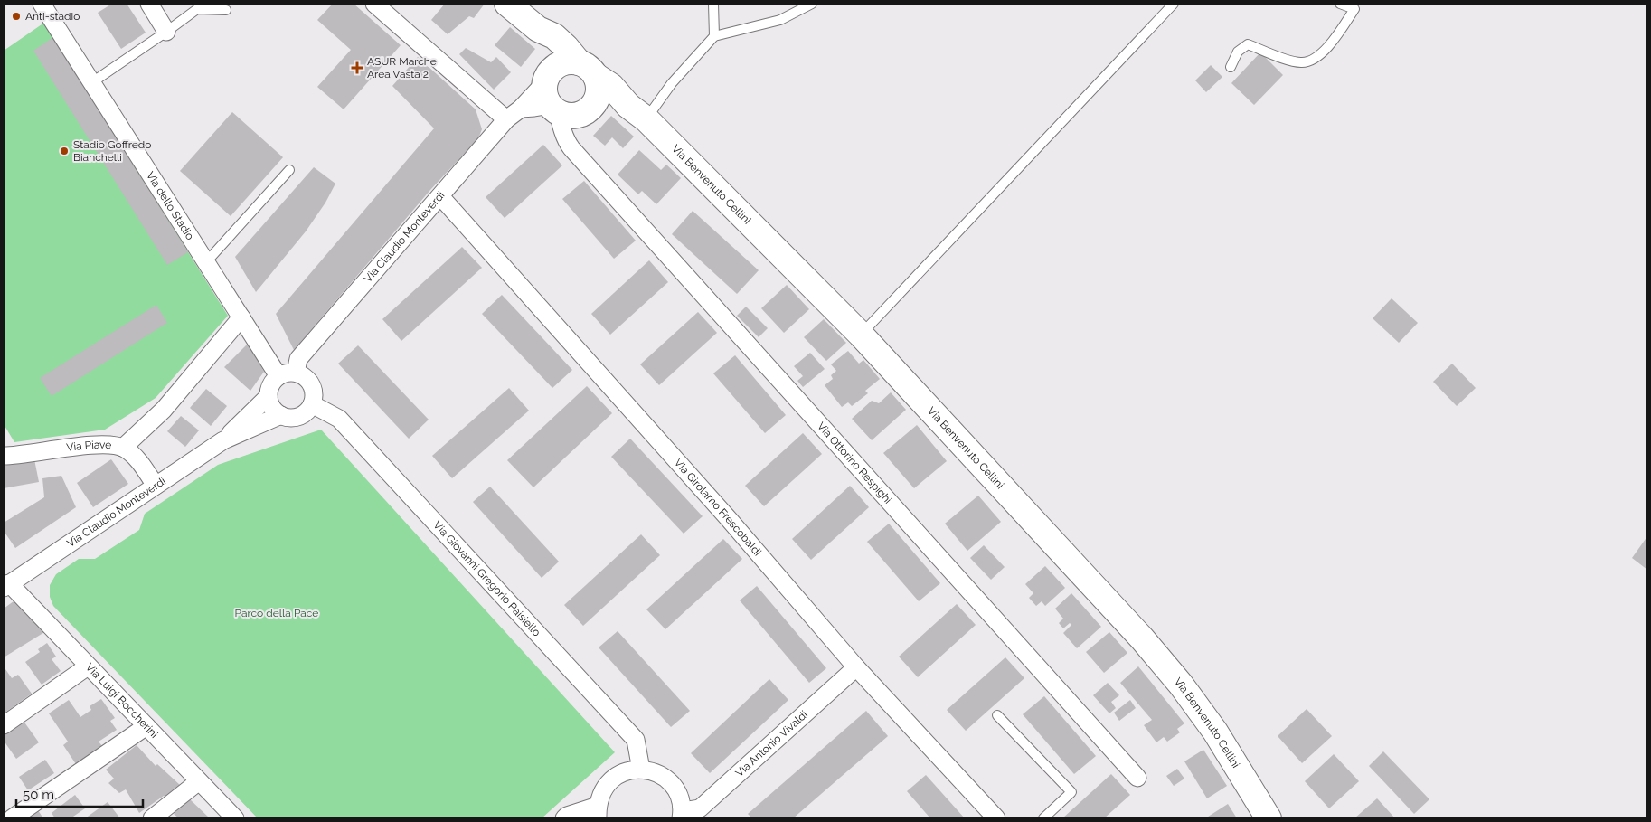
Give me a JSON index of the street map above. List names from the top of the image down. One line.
{"streets":{"street":["Via Benvenuto Cellini","Via dello Stadio","Via Claudio Monteverdi","Via Piave","Via Ottorino Respighi","Via Girolamo Frescobaldi","Via Giovanni Gregorio Paisiello","Via Luigi Boccherini","Via Antonio Vivaldi"]},"crossings":[["Via dello Stadio","Via Claudio Monteverdi"],["Via dello Stadio","Via Giovanni Gregorio Paisiello"],["Via Claudio Monteverdi","Via Piave"],["Via Claudio Monteverdi","Via Ottorino Respighi"],["Via Claudio Monteverdi","Via Girolamo Frescobaldi"],["Via Claudio Monteverdi","Via Giovanni Gregorio Paisiello"],["Via Claudio Monteverdi","Via Luigi Boccherini"],["Via Girolamo Frescobaldi","Via Antonio Vivaldi"]],"parks":["Parco della Pace"],"places":{"other":["Anti-stadio","Stadio Goffredo Bianchelli"],"health":["ASUR Marche Area Vasta 2"]},"scale_bar":"50 m"}
